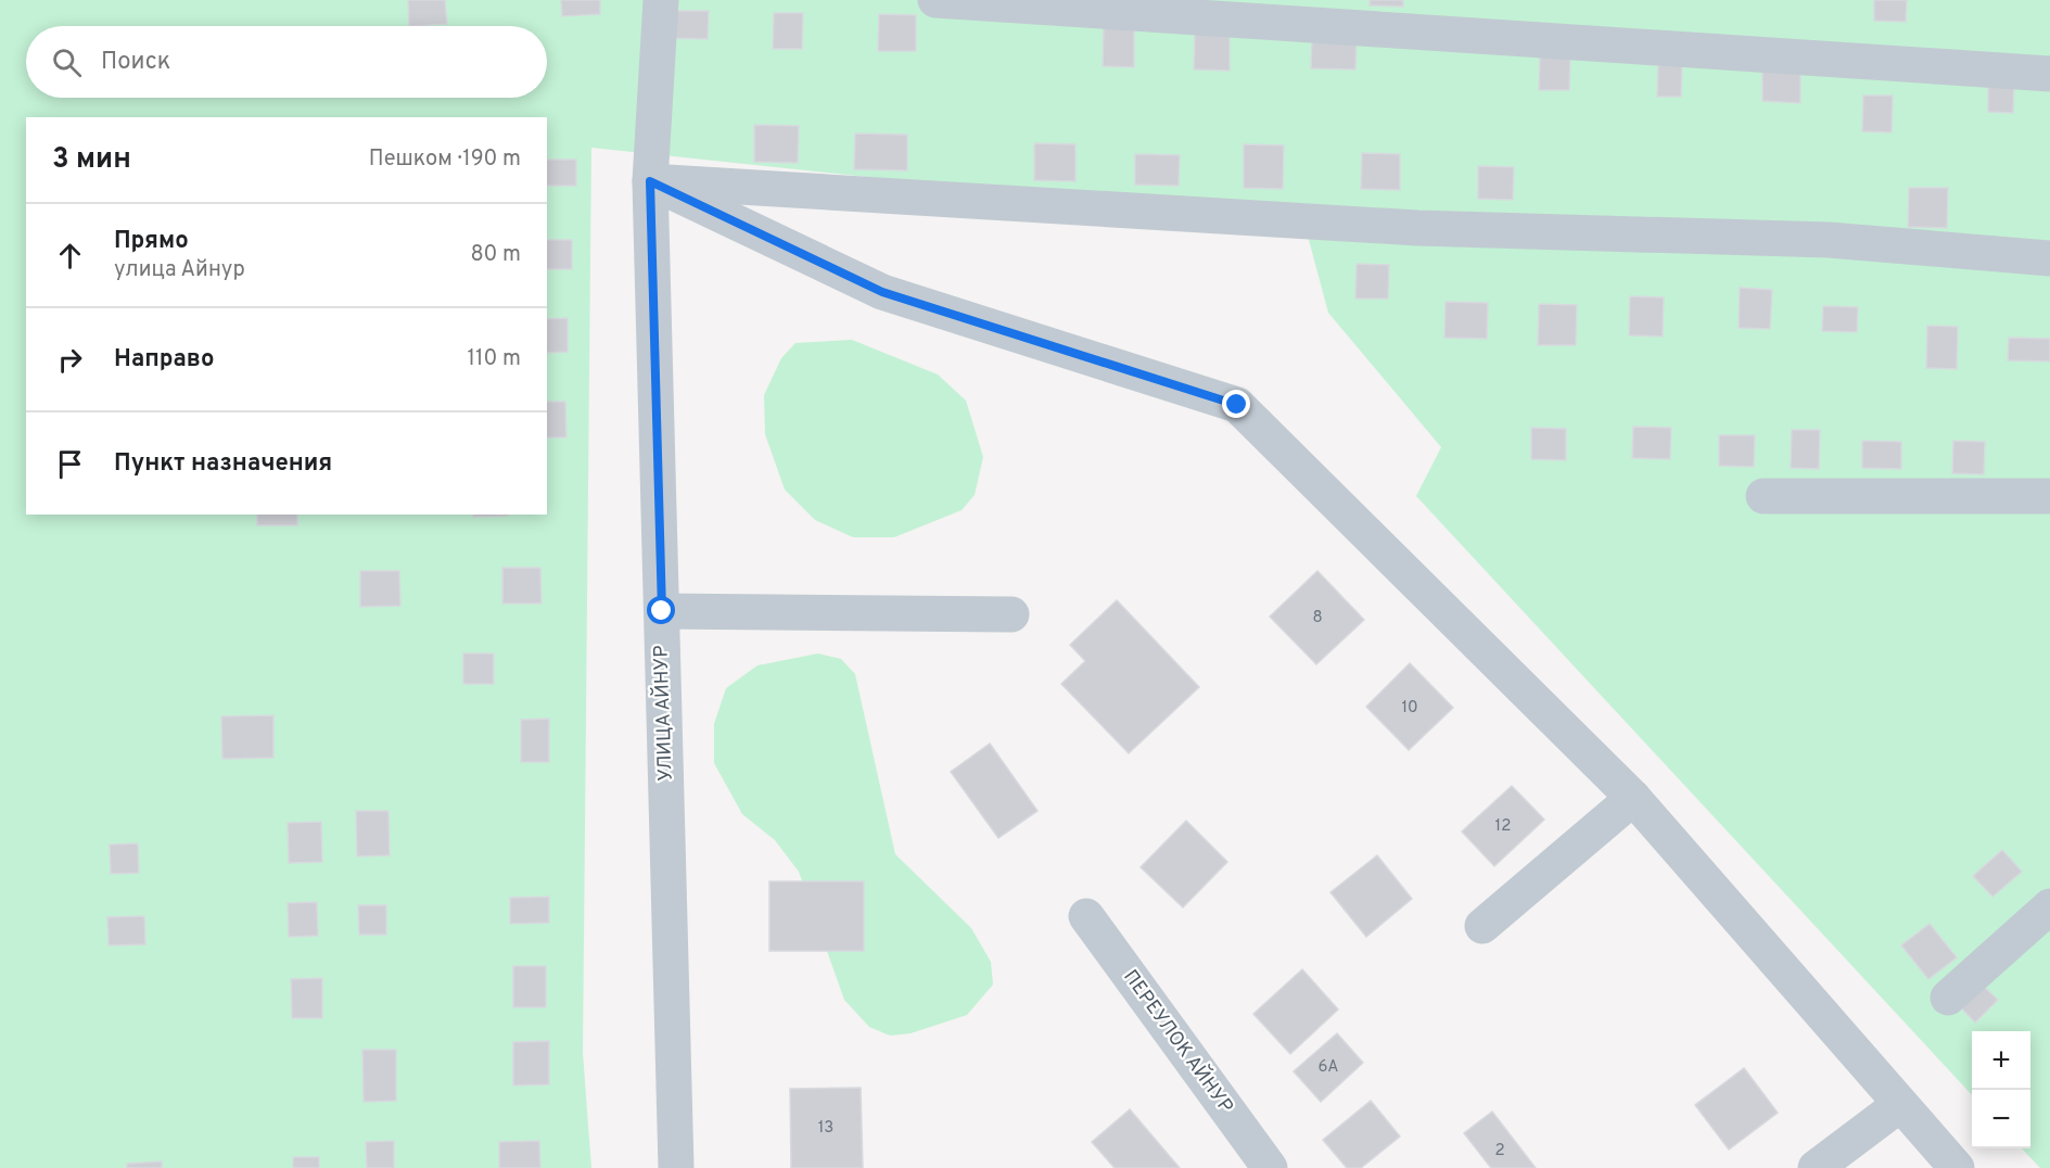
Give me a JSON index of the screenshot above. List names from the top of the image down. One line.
{"streets":{"street":["УЛИЦА АЙНУР","ПЕРЕУЛОК АЙНУР"]},"house_numbers":["8","10","12","6А","13","2"],"page":{"search":"Поиск","heading":["3 мин","Пешком · 190 m"],"list":[["Прямо","улица Айнур","80 m"],["Направо","110 m"],"Пункт назначения"],"map_buttons":["+","−"]}}
